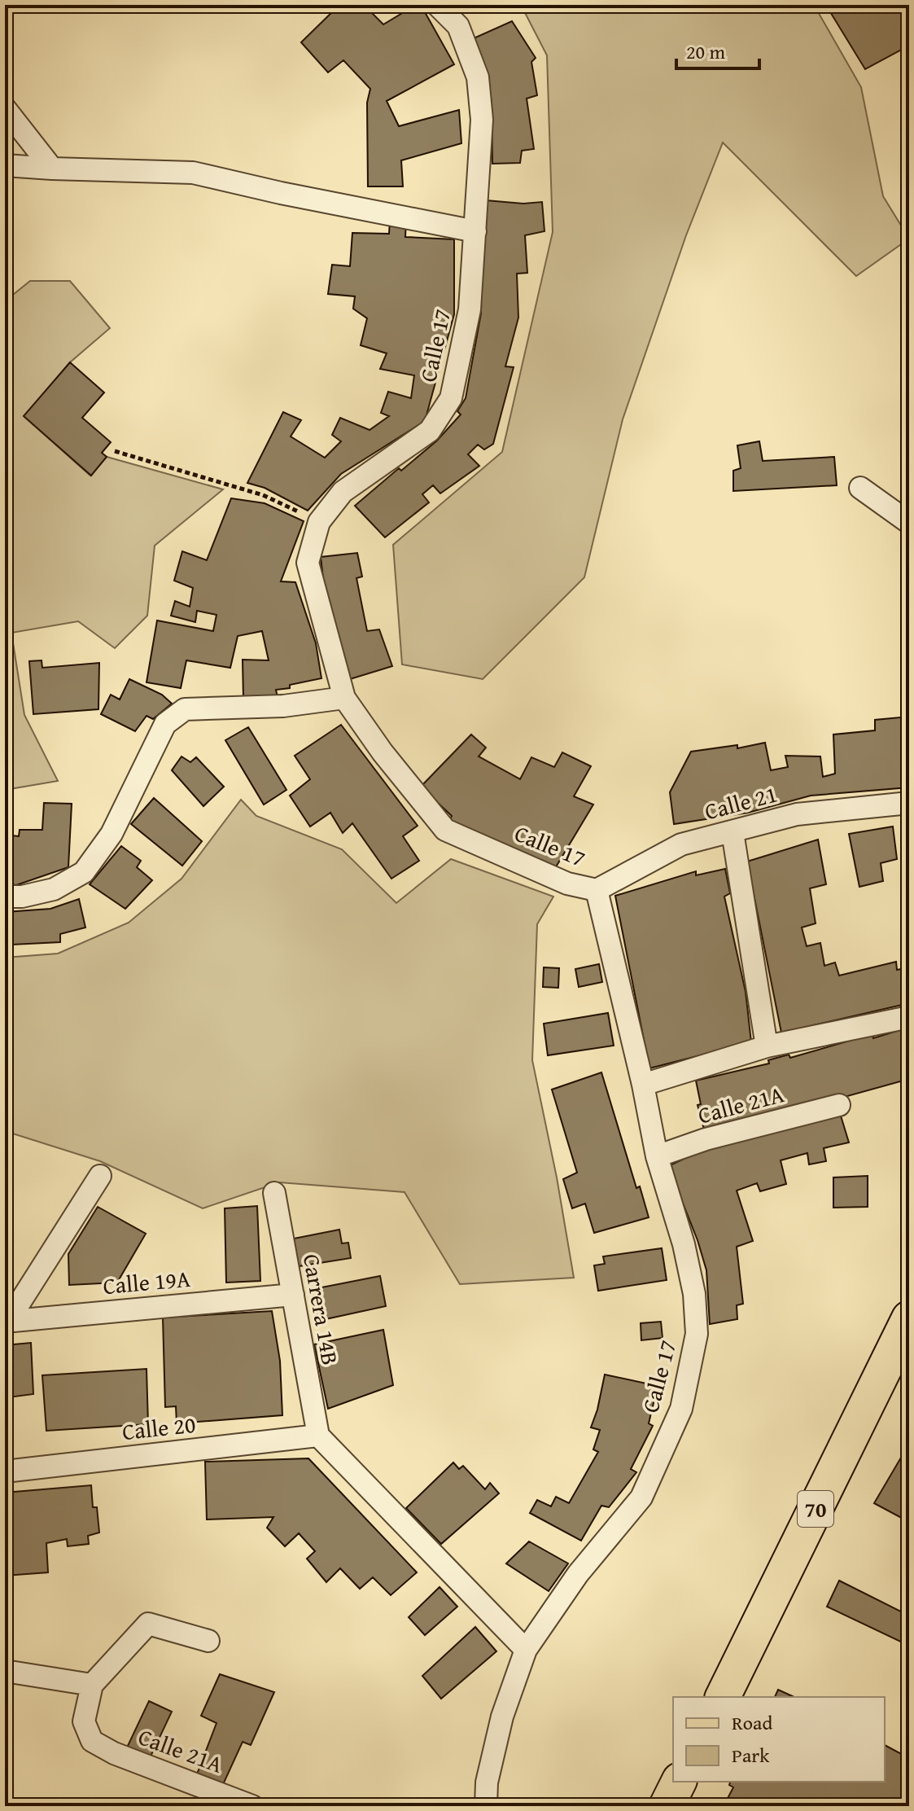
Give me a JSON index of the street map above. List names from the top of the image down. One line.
{"streets":{"main road":["70"],"street":["Calle 17","Calle 21","Calle 21A","Calle 19A","Carrera 14B","Calle 20"]},"crossings":[["Calle 17","Calle 21"],["Calle 17","Calle 21A"],["Calle 19A","Carrera 14B"],["Carrera 14B","Calle 20"]],"legend":["Road","Park"],"scale_bar":"20 m"}
